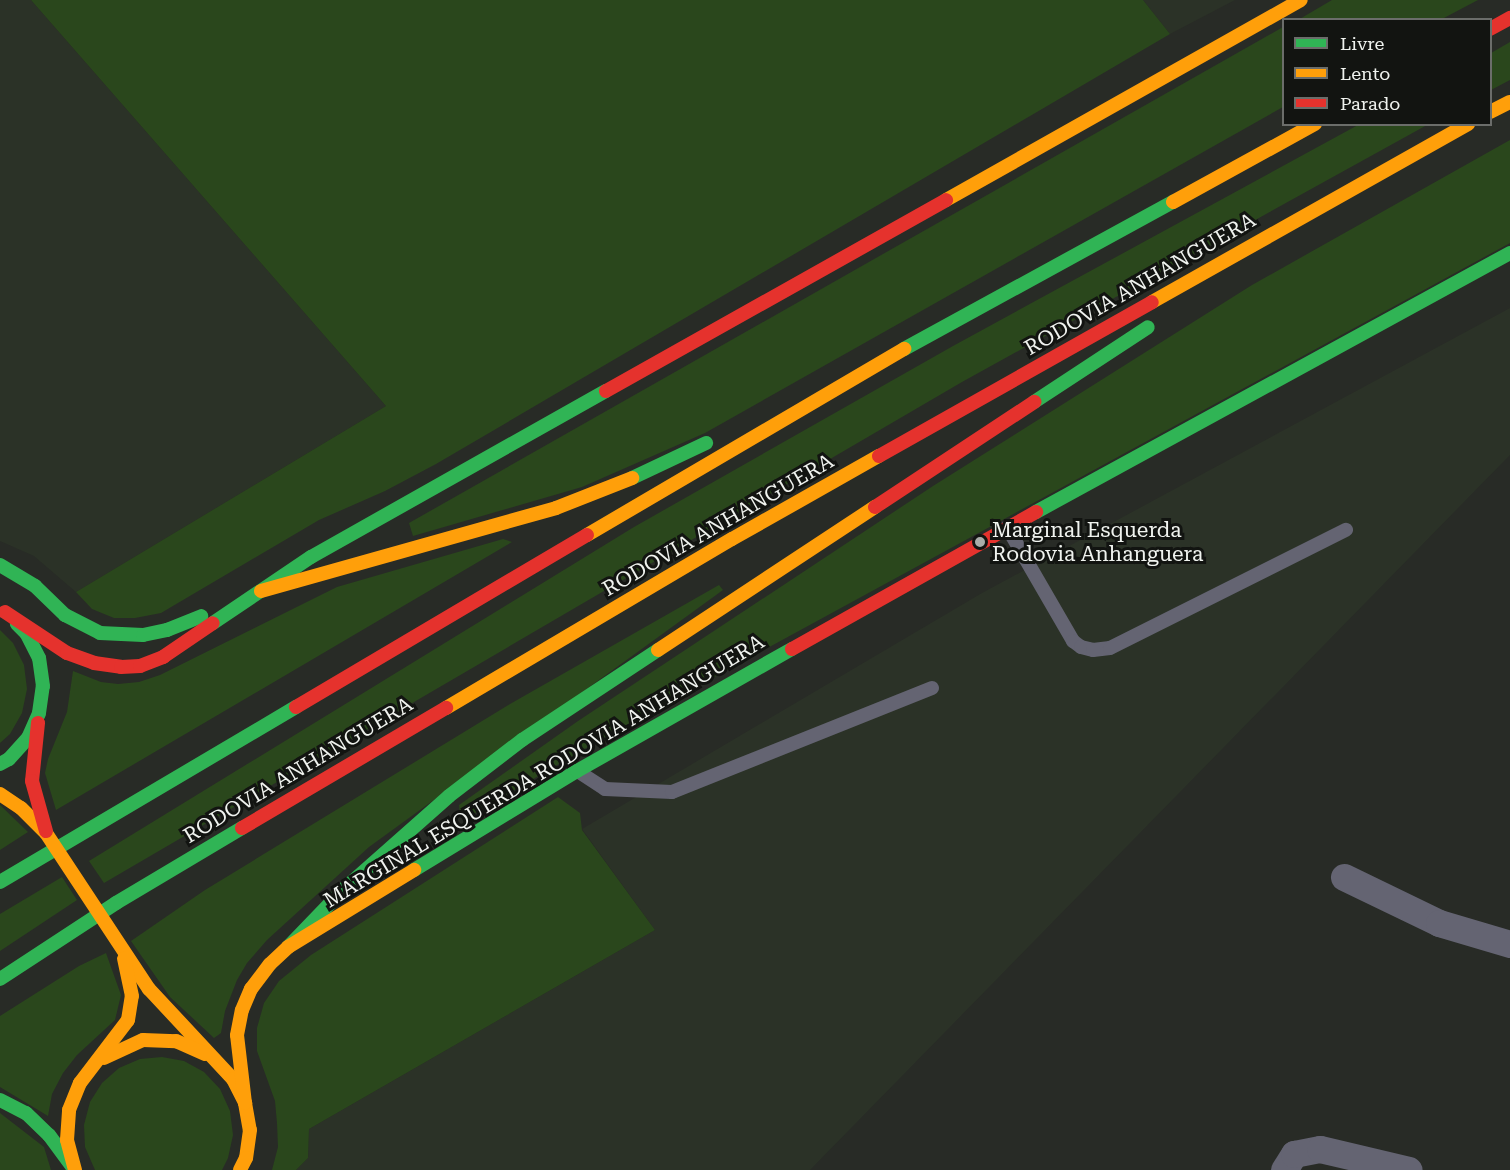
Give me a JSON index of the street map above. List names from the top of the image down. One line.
{"streets":{"main road":["RODOVIA ANHANGUERA","MARGINAL ESQUERDA RODOVIA ANHANGUERA"]},"places":["Marginal Esquerda Rodovia Anhanguera"],"legend":["Livre","Lento","Parado"]}
